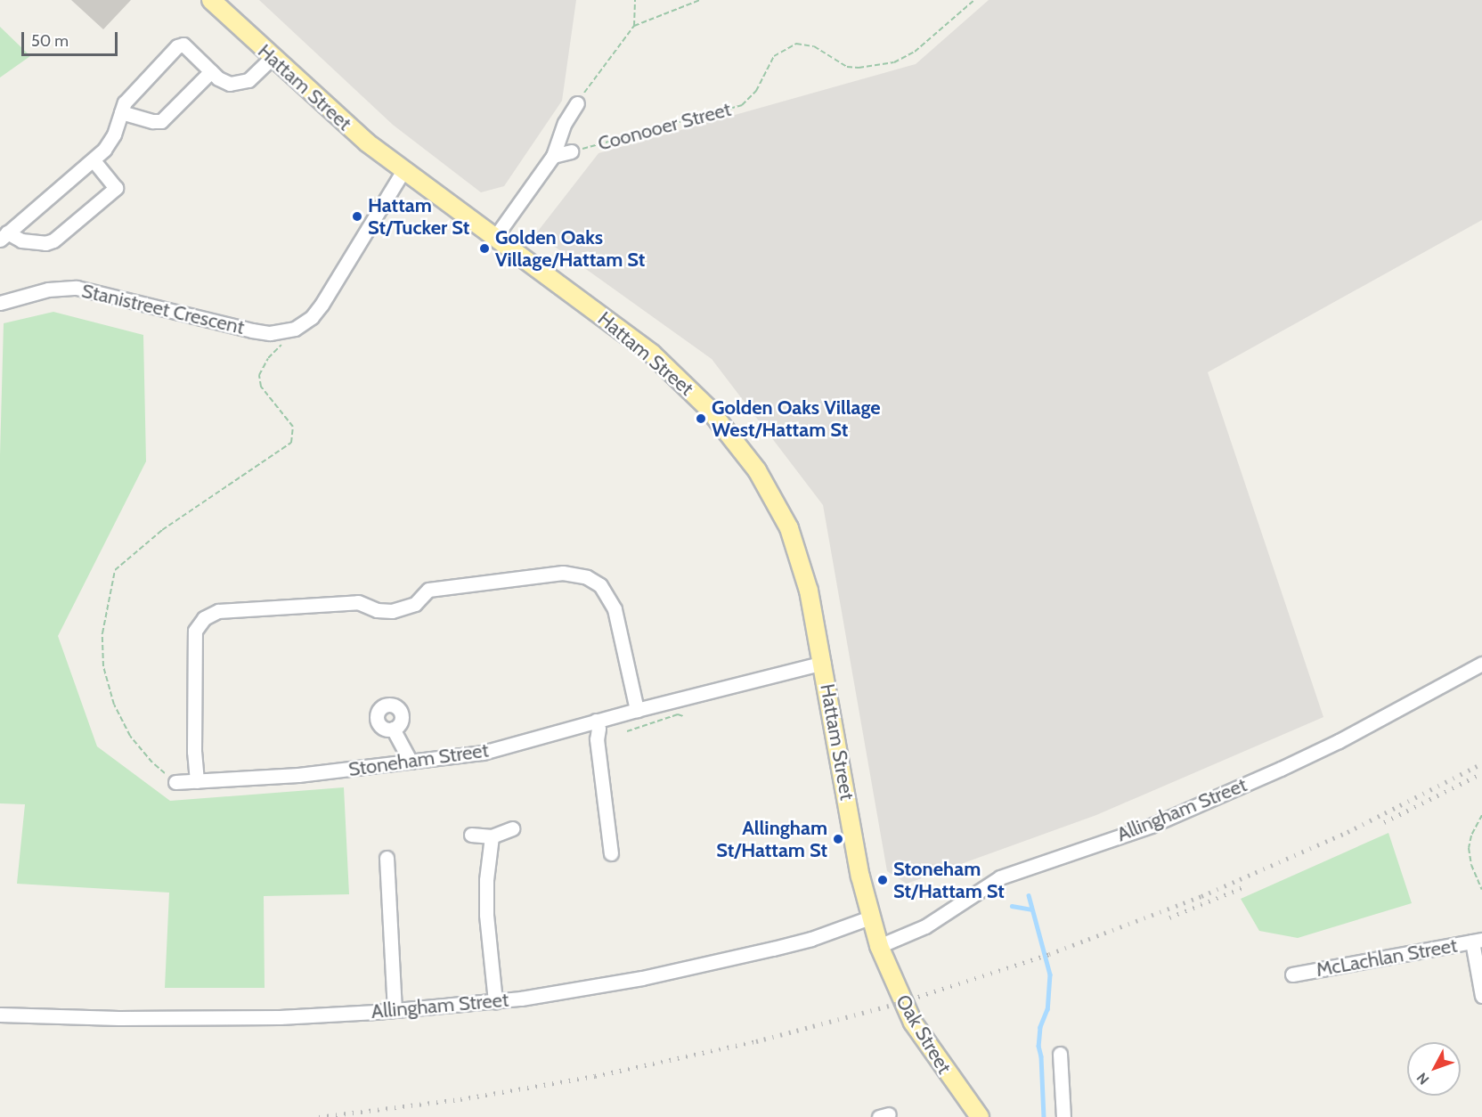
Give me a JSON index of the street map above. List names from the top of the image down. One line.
{"streets":{"main road":["Hattam Street","Oak Street"],"street":["Coonooer Street","Stanistreet Crescent","Stoneham Street","Allingham Street","McLachlan Street"]},"crossings":[["Hattam Street","Stoneham Street"],["Hattam Street","Allingham Street"],["Hattam Street","Oak Street"],["Allingham Street","Oak Street"]],"places":["Hattam St/Tucker St","Golden Oaks Village/Hattam St","Golden Oaks Village West/Hattam St","Allingham St/Hattam St","Stoneham St/Hattam St"],"scale_bar":"50 m","north":"bottom left"}
